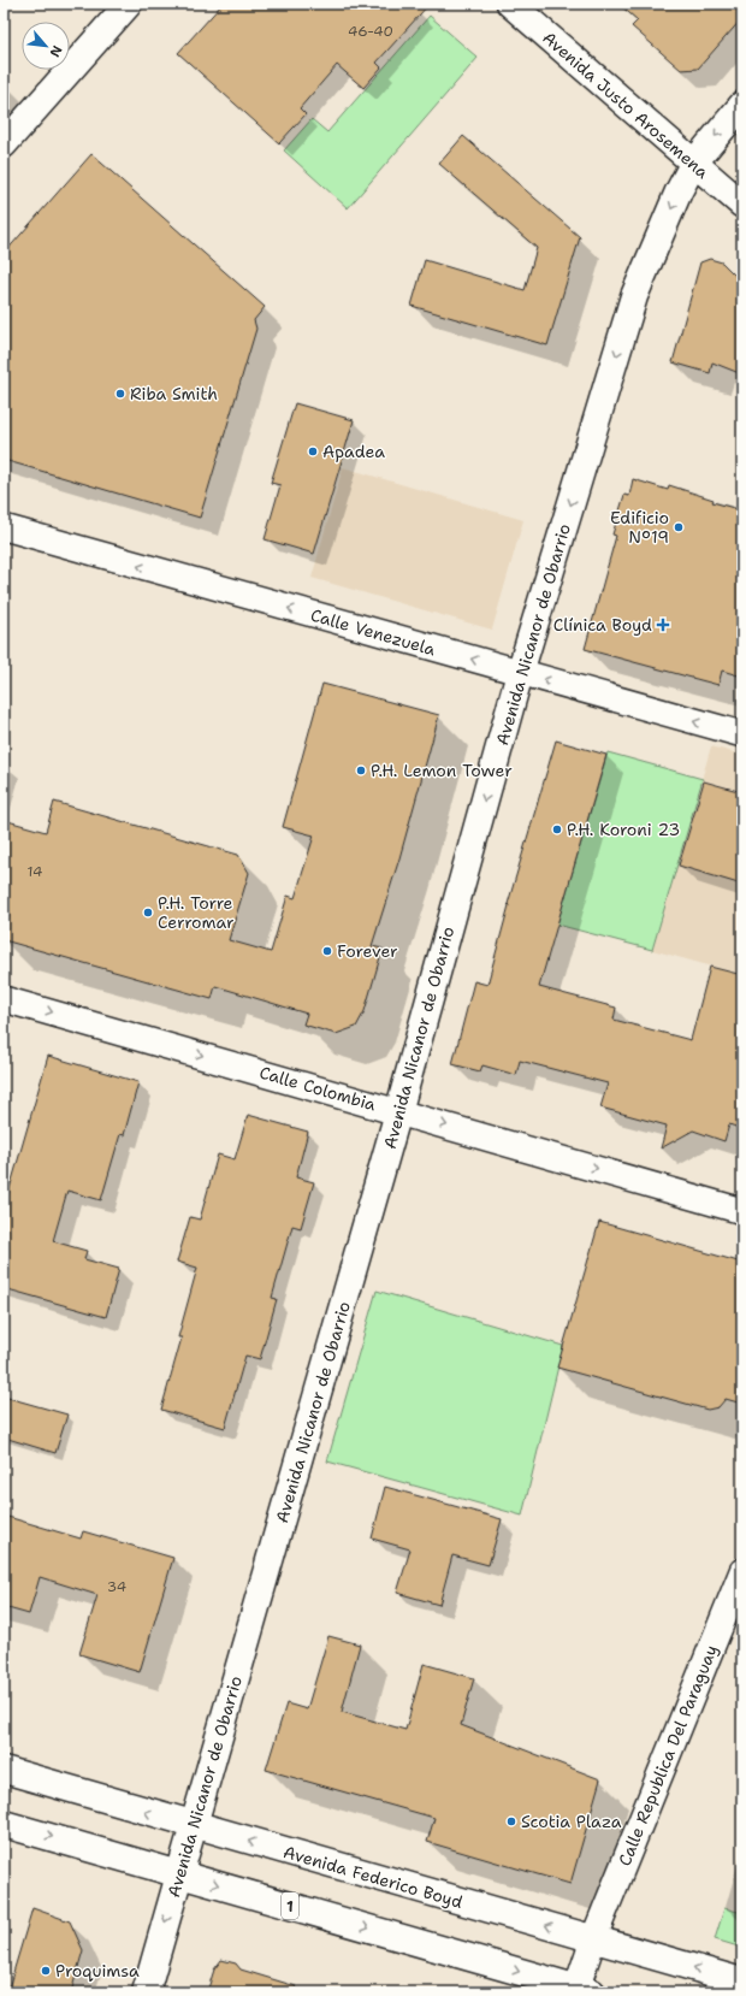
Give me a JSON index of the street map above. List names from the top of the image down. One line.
{"streets":{"main road":["Avenida Justo Arosemena","Avenida Nicanor de Obarrio","Avenida Federico Boyd","1"],"street":["Calle Venezuela","Calle Colombia","Calle Republica Del Paraguay"]},"crossings":[["Avenida Justo Arosemena","Avenida Nicanor de Obarrio"],["Calle Venezuela","Avenida Nicanor de Obarrio"],["Avenida Nicanor de Obarrio","Calle Colombia"],["Avenida Nicanor de Obarrio","Avenida Federico Boyd"],["Avenida Nicanor de Obarrio","1"],["Calle Republica Del Paraguay","Avenida Federico Boyd"],["Calle Republica Del Paraguay","1"]],"one_way":["Calle Venezuela","Avenida Nicanor de Obarrio","Calle Colombia"],"places":{"other":["Riba Smith","Apadea","Edificio N°19","P.H. Lemon Tower","P.H. Koroni 23","P.H. Torre Cerromar","Forever","Scotia Plaza","Proquimsa"],"health":["Clínica Boyd"]},"house_numbers":["46-40","14","34"],"north":"bottom right"}
